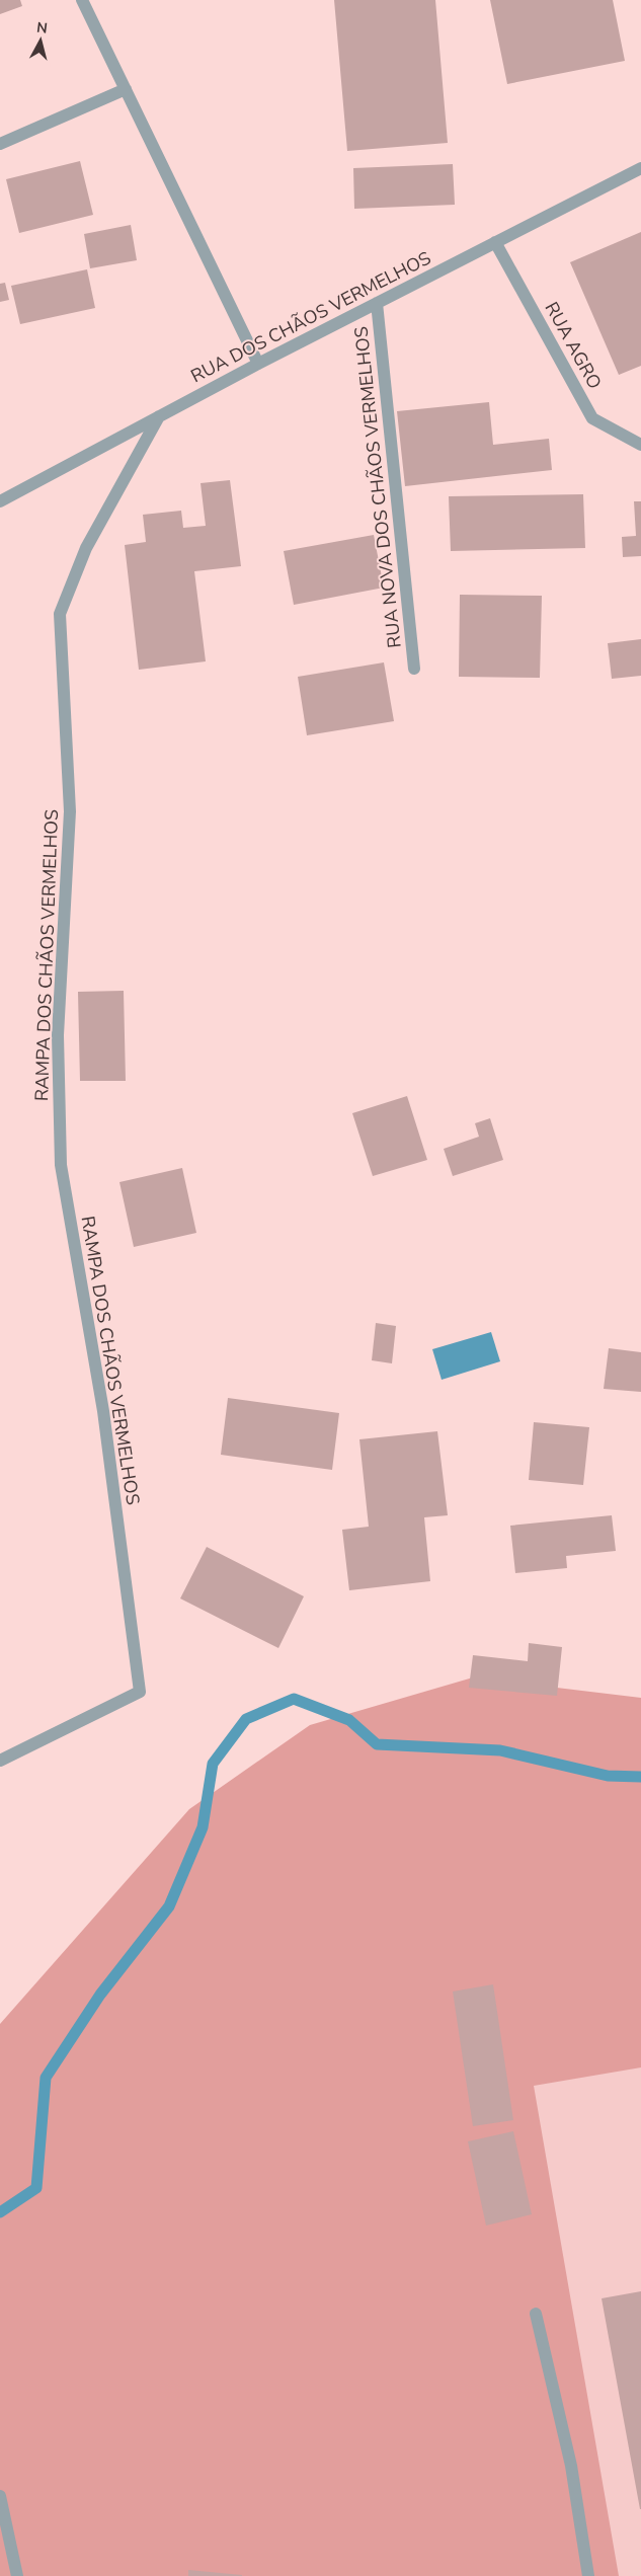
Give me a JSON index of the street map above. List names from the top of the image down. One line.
{"streets":{"street":["RUA DOS CHÃOS VERMELHOS","RUA AGRO","RUA NOVA DOS CHÃOS VERMELHOS","RAMPA DOS CHÃOS VERMELHOS"]},"crossings":[["RUA DOS CHÃOS VERMELHOS","RUA AGRO"],["RUA DOS CHÃOS VERMELHOS","RUA NOVA DOS CHÃOS VERMELHOS"],["RUA DOS CHÃOS VERMELHOS","RAMPA DOS CHÃOS VERMELHOS"]],"north":"top"}
